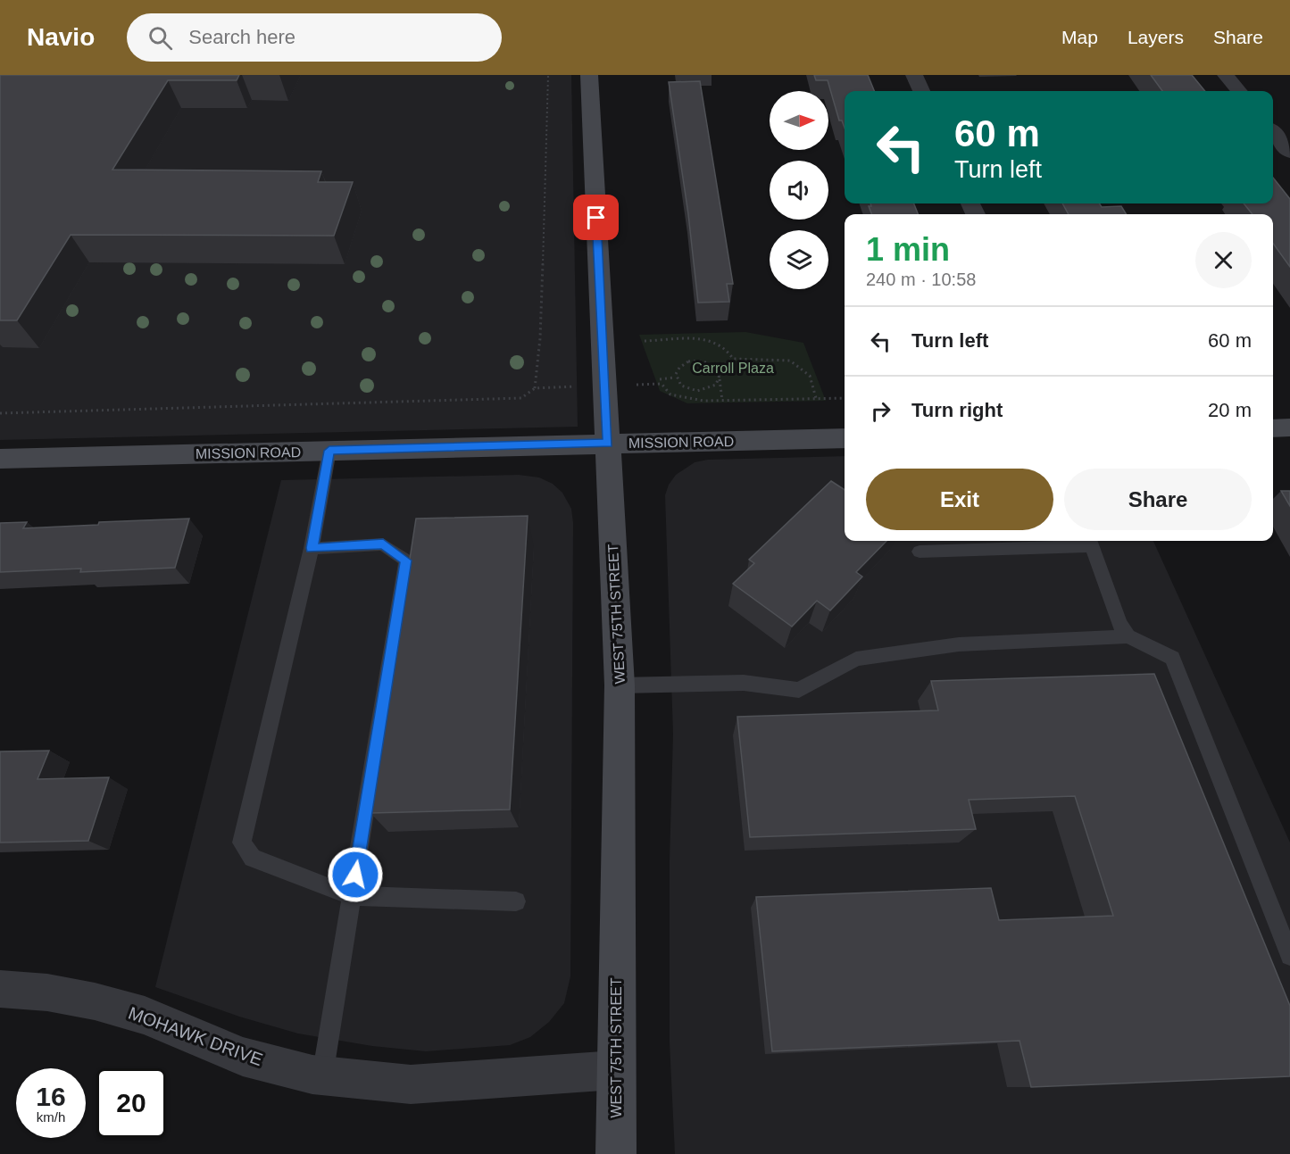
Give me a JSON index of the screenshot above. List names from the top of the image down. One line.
{"streets":{"main road":["MISSION ROAD","WEST 75TH STREET"],"street":["MOHAWK DRIVE"]},"crossings":[["MISSION ROAD","WEST 75TH STREET"],["WEST 75TH STREET","MOHAWK DRIVE"]],"parks":["Carroll Plaza"],"north":"right","page":{"header":"Navio","search":"Search here","nav":["Map","Layers","Share"],"turn":["60 m","Turn left"],"heading":["1 min","240 m · 10:58"],"list":[{"name":"Turn left","value":"60 m"},{"name":"Turn right","value":"20 m"}],"buttons":["Exit","Share"],"speed":"16 km/h","limit":"20"}}
